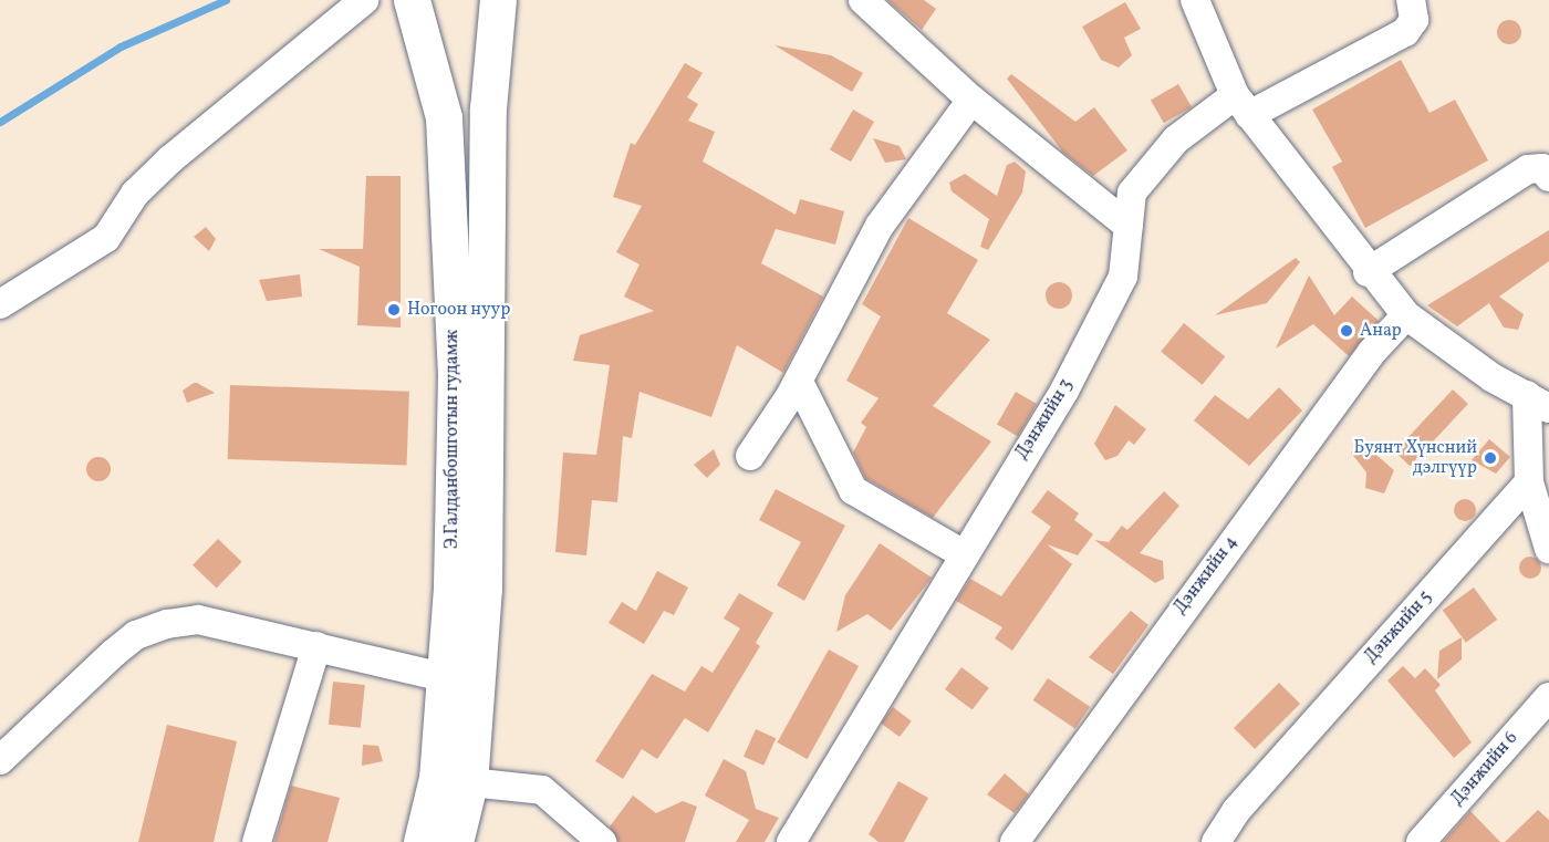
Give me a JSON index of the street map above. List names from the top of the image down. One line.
{"streets":{"main road":["Э.Галданбошготын гудамж"],"street":["Дэнжийн 3","Дэнжийн 4","Дэнжийн 5","Дэнжийн 6"]},"places":["Ногоон нуур","Анар","Буянт Хүнсний дэлгүүр"]}
